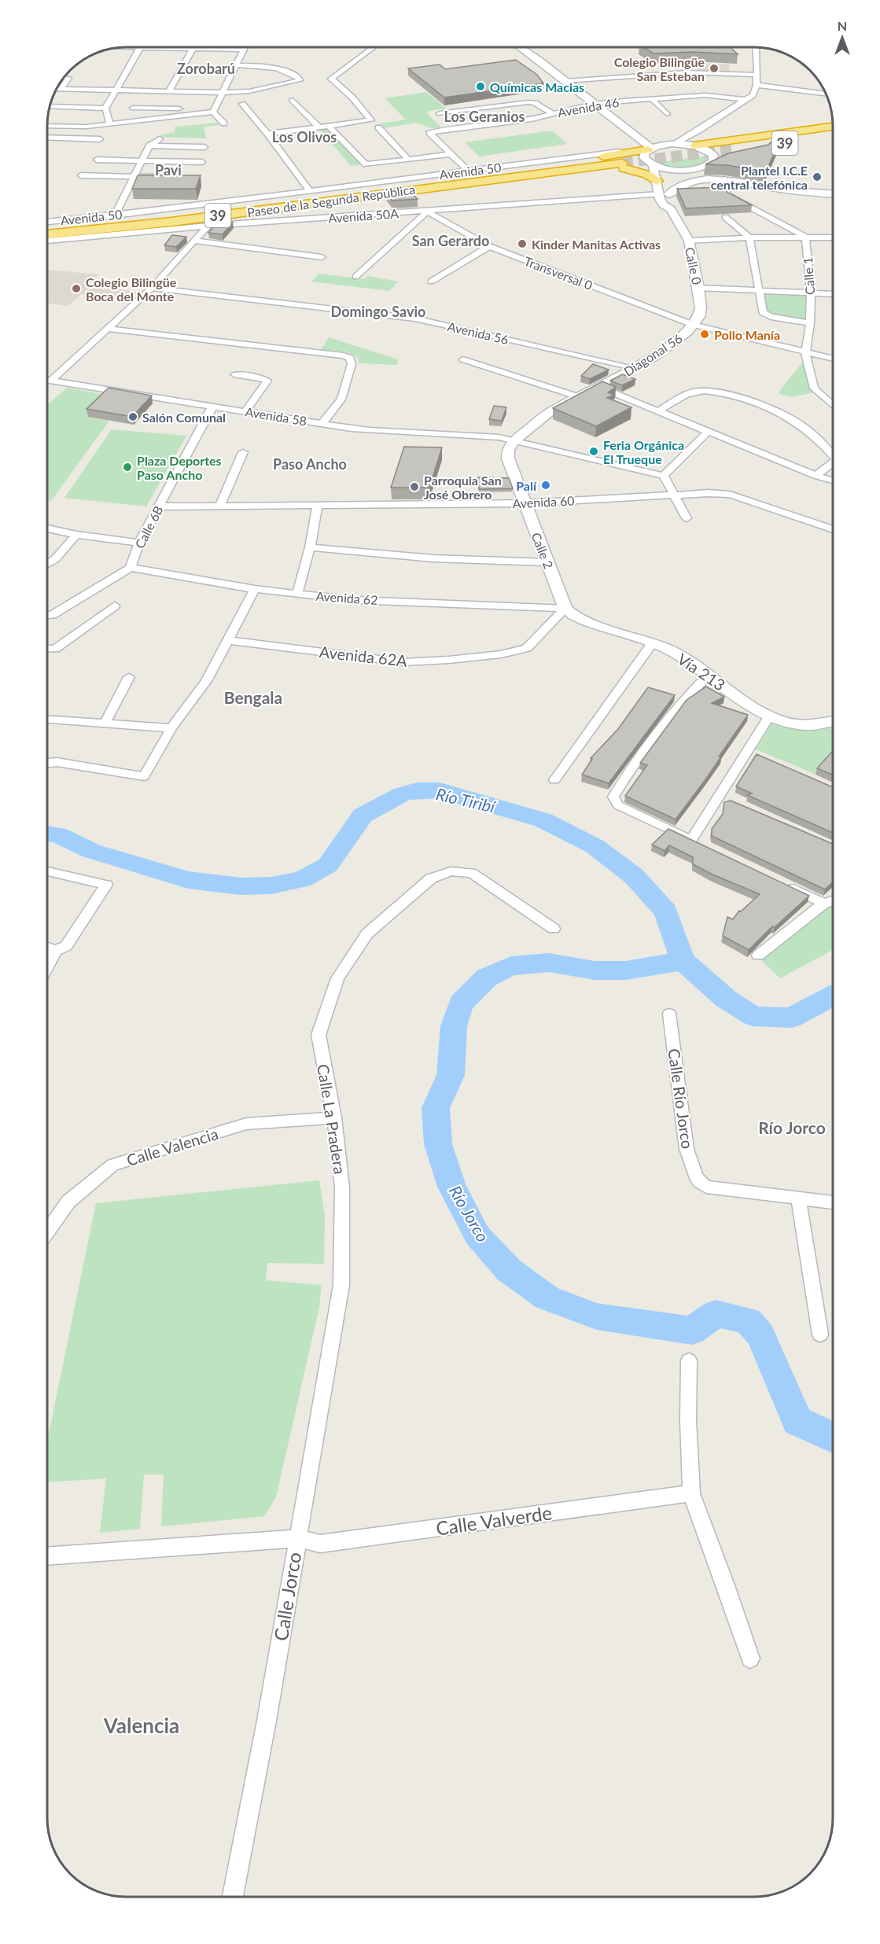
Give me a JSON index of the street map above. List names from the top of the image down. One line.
{"streets":{"highway":["39","Paseo de la Segunda República"],"main road":["Calle 0","Diagonal 56","Calle 2","Vía 213"],"street":["Avenida 46","Avenida 50","Avenida 50A","Transversal 0","Calle 1","Avenida 56","Avenida 58","Avenida 60","Calle 6B","Avenida 62","Avenida 62A","Calle Río Jorco","Calle La Pradera","Calle Valencia","Calle Valverde","Calle Jorco"]},"crossings":[["Avenida 50","Calle 0"],["Paseo de la Segunda República","Avenida 50A"],["Avenida 50A","Calle 0"],["Avenida 50A","Transversal 0"],["Calle 0","Transversal 0"],["Calle 0","Diagonal 56"],["Transversal 0","Diagonal 56"],["Avenida 56","Diagonal 56"],["Diagonal 56","Avenida 58"],["Diagonal 56","Calle 2"],["Avenida 58","Calle 6B"],["Avenida 58","Calle 2"],["Avenida 60","Calle 6B"],["Avenida 60","Calle 2"],["Calle 6B","Avenida 62"],["Calle 2","Avenida 62"],["Calle 2","Avenida 62A"],["Calle 2","Vía 213"],["Avenida 62","Avenida 62A"],["Avenida 62","Vía 213"],["Avenida 62A","Vía 213"],["Calle La Pradera","Calle Valencia"],["Calle La Pradera","Calle Valverde"],["Calle La Pradera","Calle Jorco"],["Calle Valverde","Calle Jorco"]],"districts":["Zorobarú","Los Geranios","Los Olivos","Pavi","San Gerardo","Domingo Savio","Paso Ancho","Bengala","Río Jorco","Valencia"],"water":["Río Tiribí","Río Jorco"],"places":["Colegio Bilingüe San Esteban","Químicas Macias","Plantel I.C.E central telefónica","Kinder Manitas Activas","Colegio Bilingüe Boca del Monte","Pollo Manía","Salón Comunal","Feria Orgánica El Trueque","Plaza Deportes Paso Ancho","Palí","Parroquia San José Obrero"],"north":"top"}
